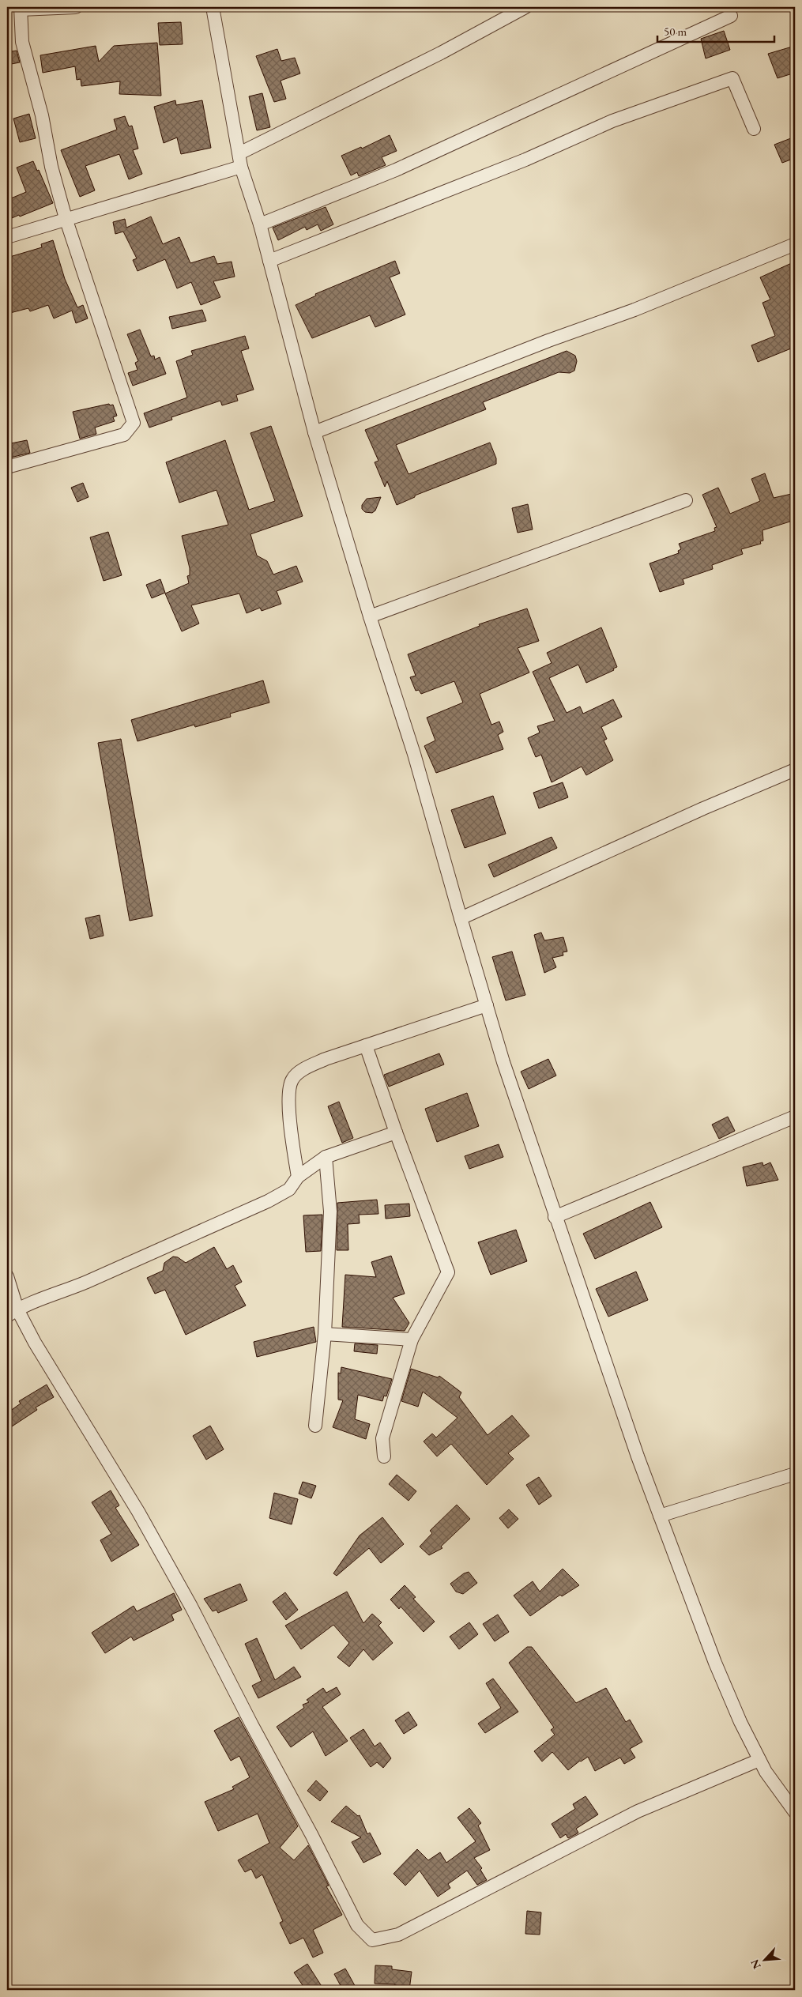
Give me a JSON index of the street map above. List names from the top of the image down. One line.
{"scale_bar":"50 m","north":"bottom left"}
